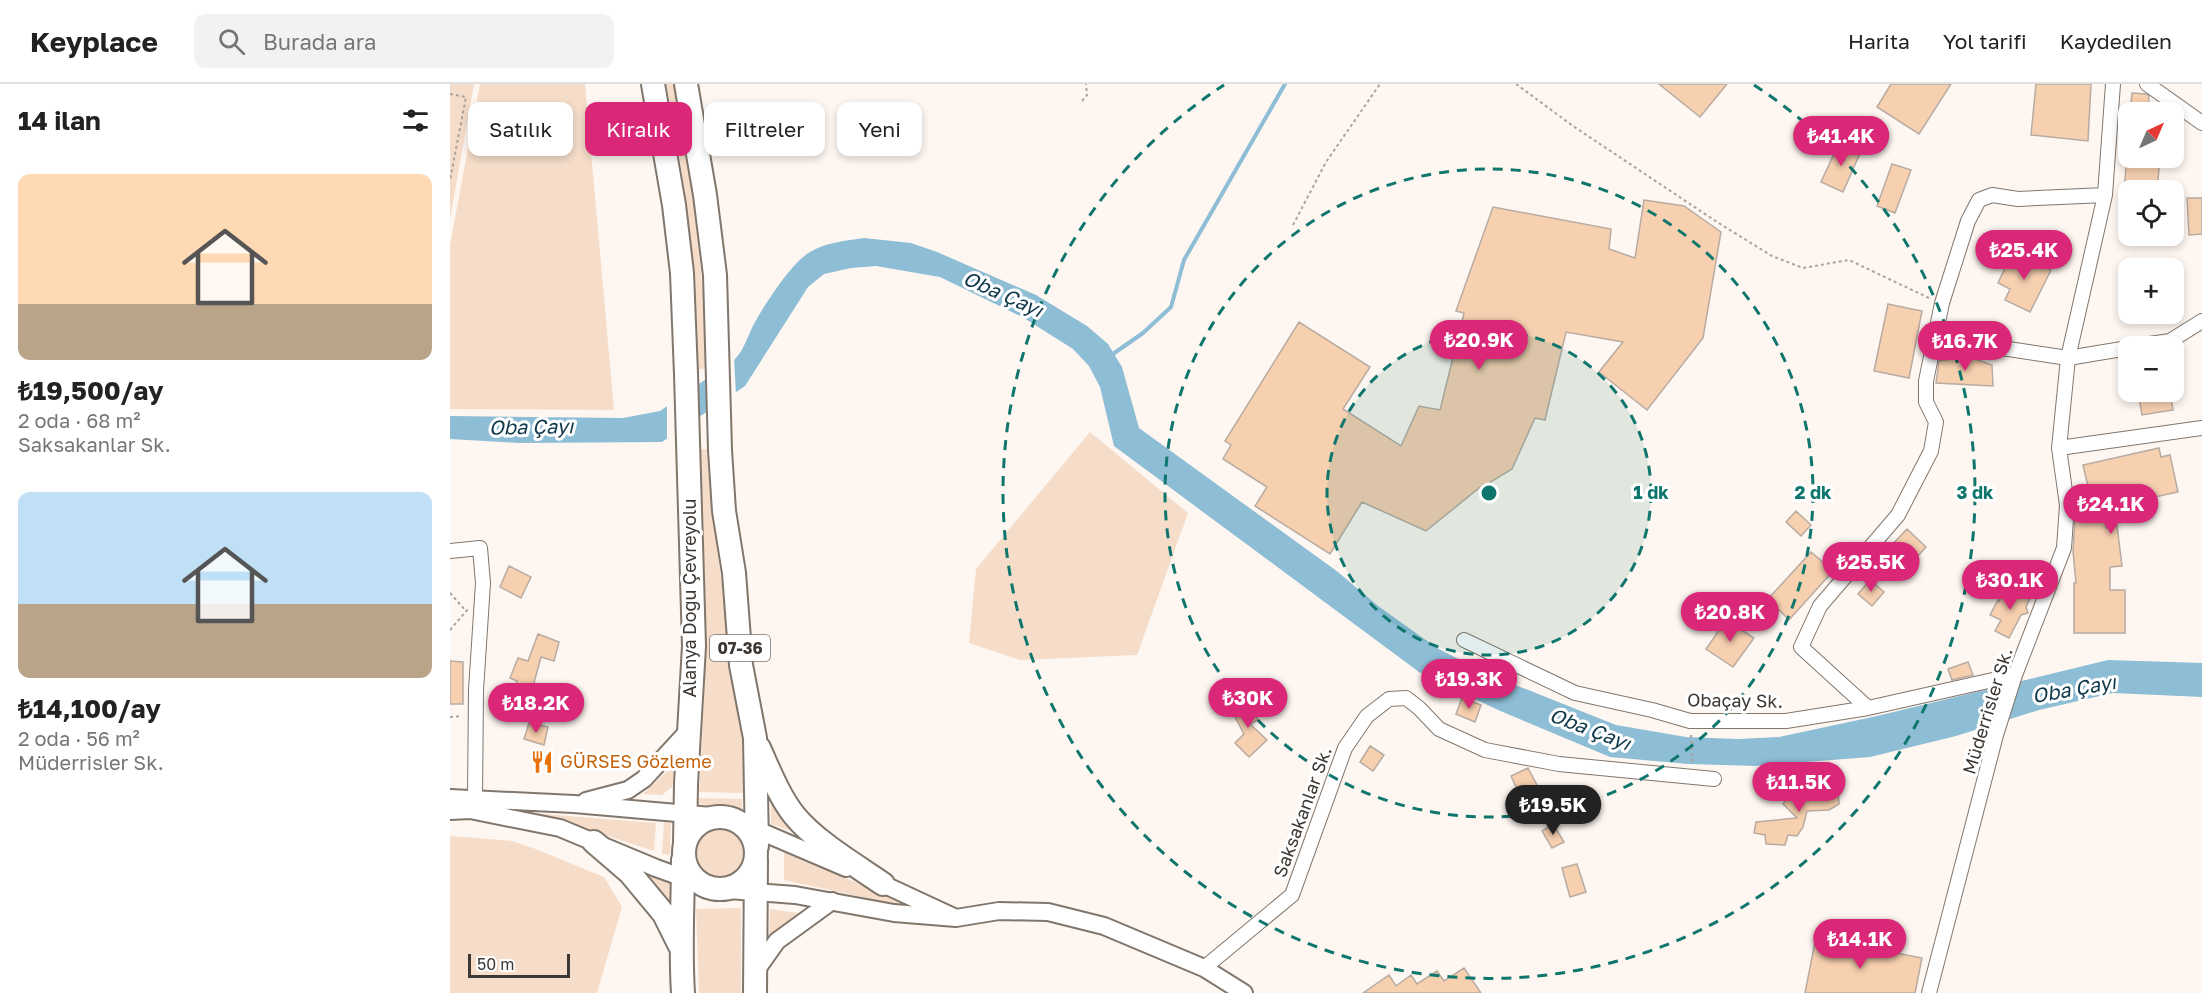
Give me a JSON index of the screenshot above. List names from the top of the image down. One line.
{"streets":{"highway":["Alanya Doğu Çevreyolu","07-36"],"street":["Obaçay Sk.","Müderrisler Sk.","Saksakanlar Sk."]},"crossings":[["Alanya Doğu Çevreyolu","07-36"],["Obaçay Sk.","Müderrisler Sk."]],"water":["Oba Çayı"],"places":{"restaurant":["GÜRSES Gözleme"]},"scale_bar":"50 m","north":"top right","page":{"header":"Keyplace","search":"Burada ara","nav":["Harita","Yol tarifi","Kaydedilen"],"heading":"14 ilan","map_buttons":["+","−"],"chip":["Satılık","Kiralık","Filtreler","Yeni"],"price":["₺41.4K","₺25.4K","₺20.9K","₺16.7K","₺24.1K","₺25.5K","₺30.1K","₺20.8K","₺19.3K","₺30K","₺18.2K","₺11.5K","₺19.5K","₺14.1K"],"list":[{"name":"₺19,500/ay","note":"2 oda · 68 m² · Saksakanlar Sk."},{"name":"₺14,100/ay","note":"2 oda · 56 m² · Müderrisler Sk."}],"scale":"50 m"},"rings":["1 dk","2 dk","3 dk"]}
